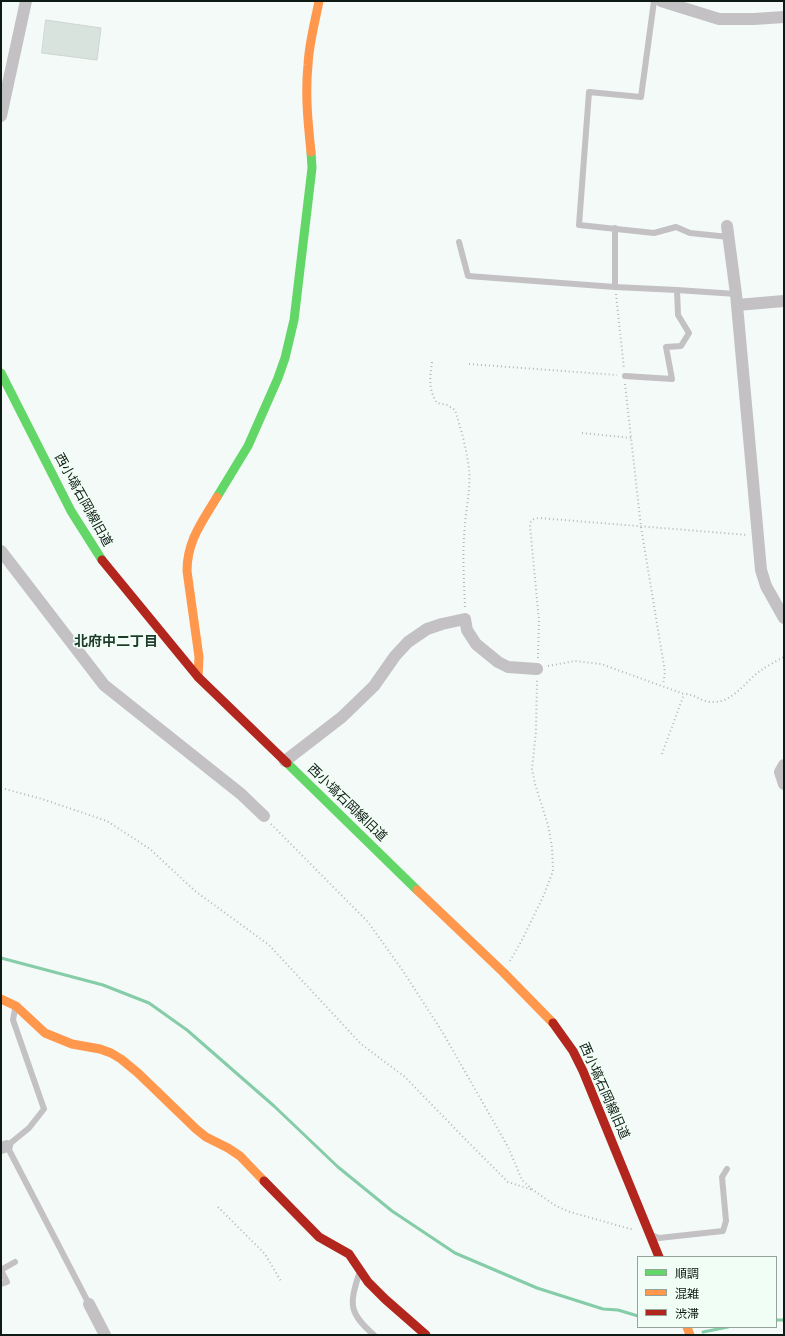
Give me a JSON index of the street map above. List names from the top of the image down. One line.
{"streets":{"street":["西小塙石岡線旧道"]},"districts":["北府中二丁目"],"legend":["順調","混雑","渋滞"]}
